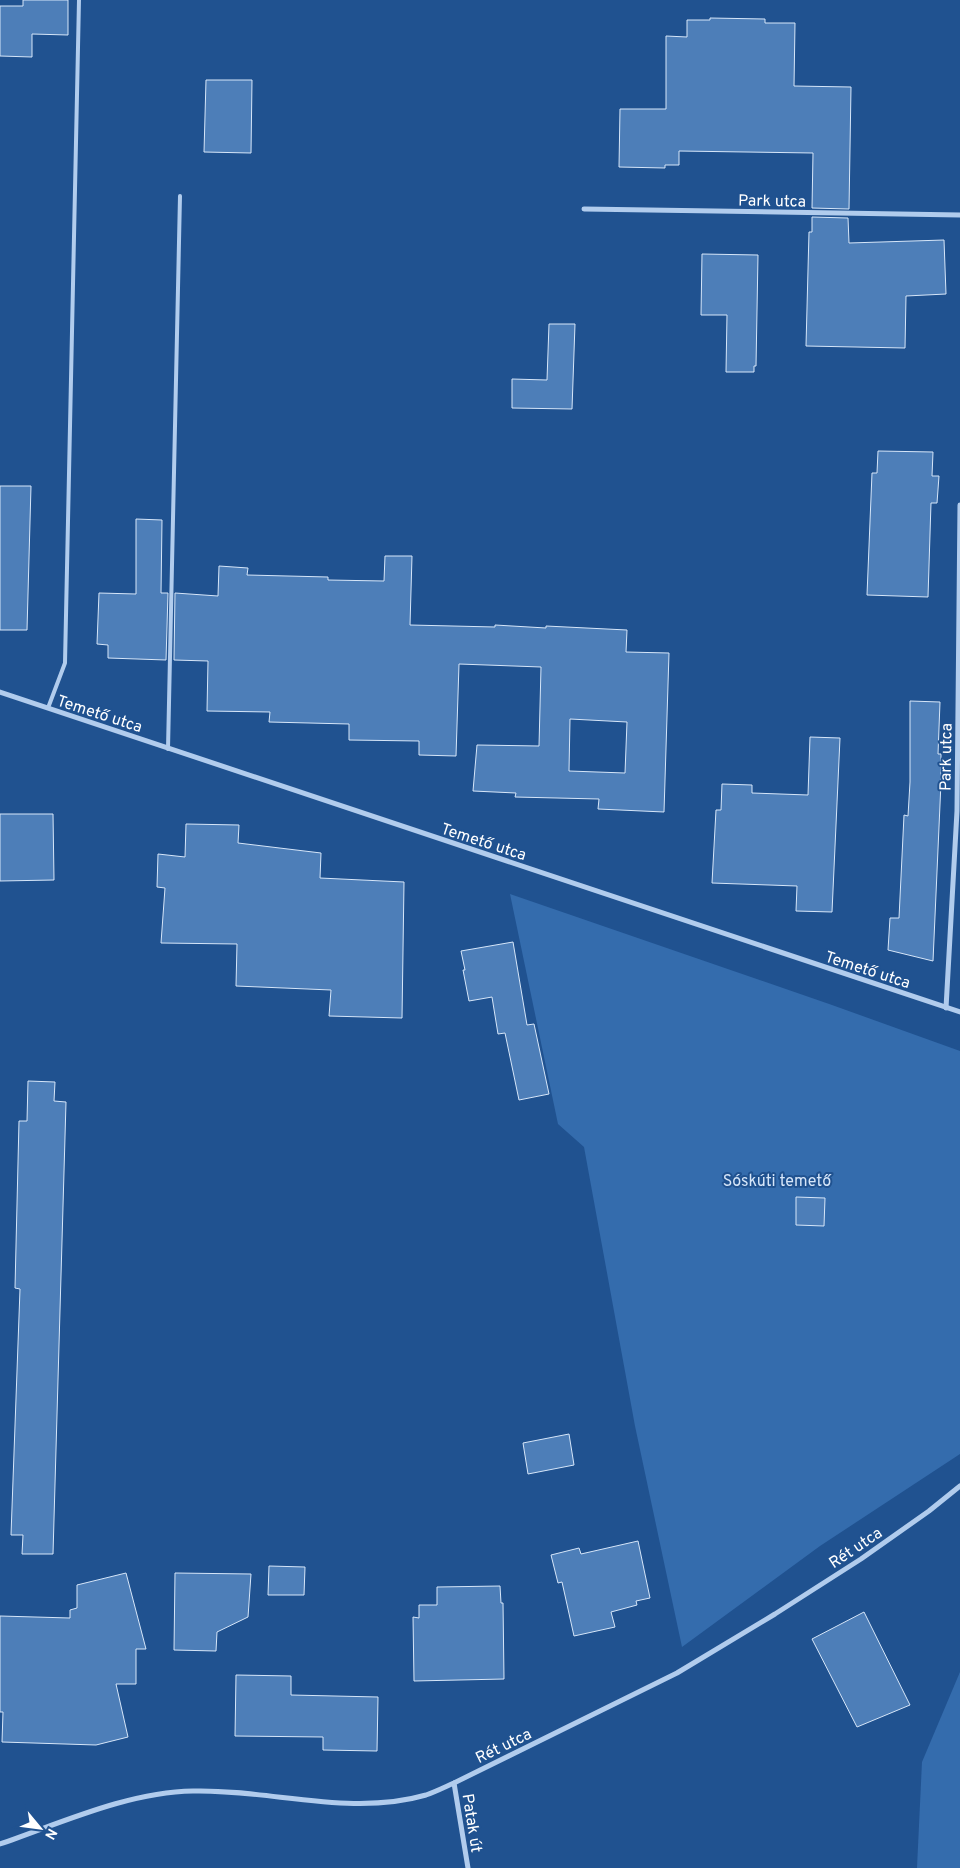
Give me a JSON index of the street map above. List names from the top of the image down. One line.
{"streets":{"street":["Park utca","Temető utca","Rét utca","Patak út"]},"crossings":[["Park utca","Temető utca"],["Rét utca","Patak út"]],"parks":["Sóskúti temető"],"north":"bottom right"}
